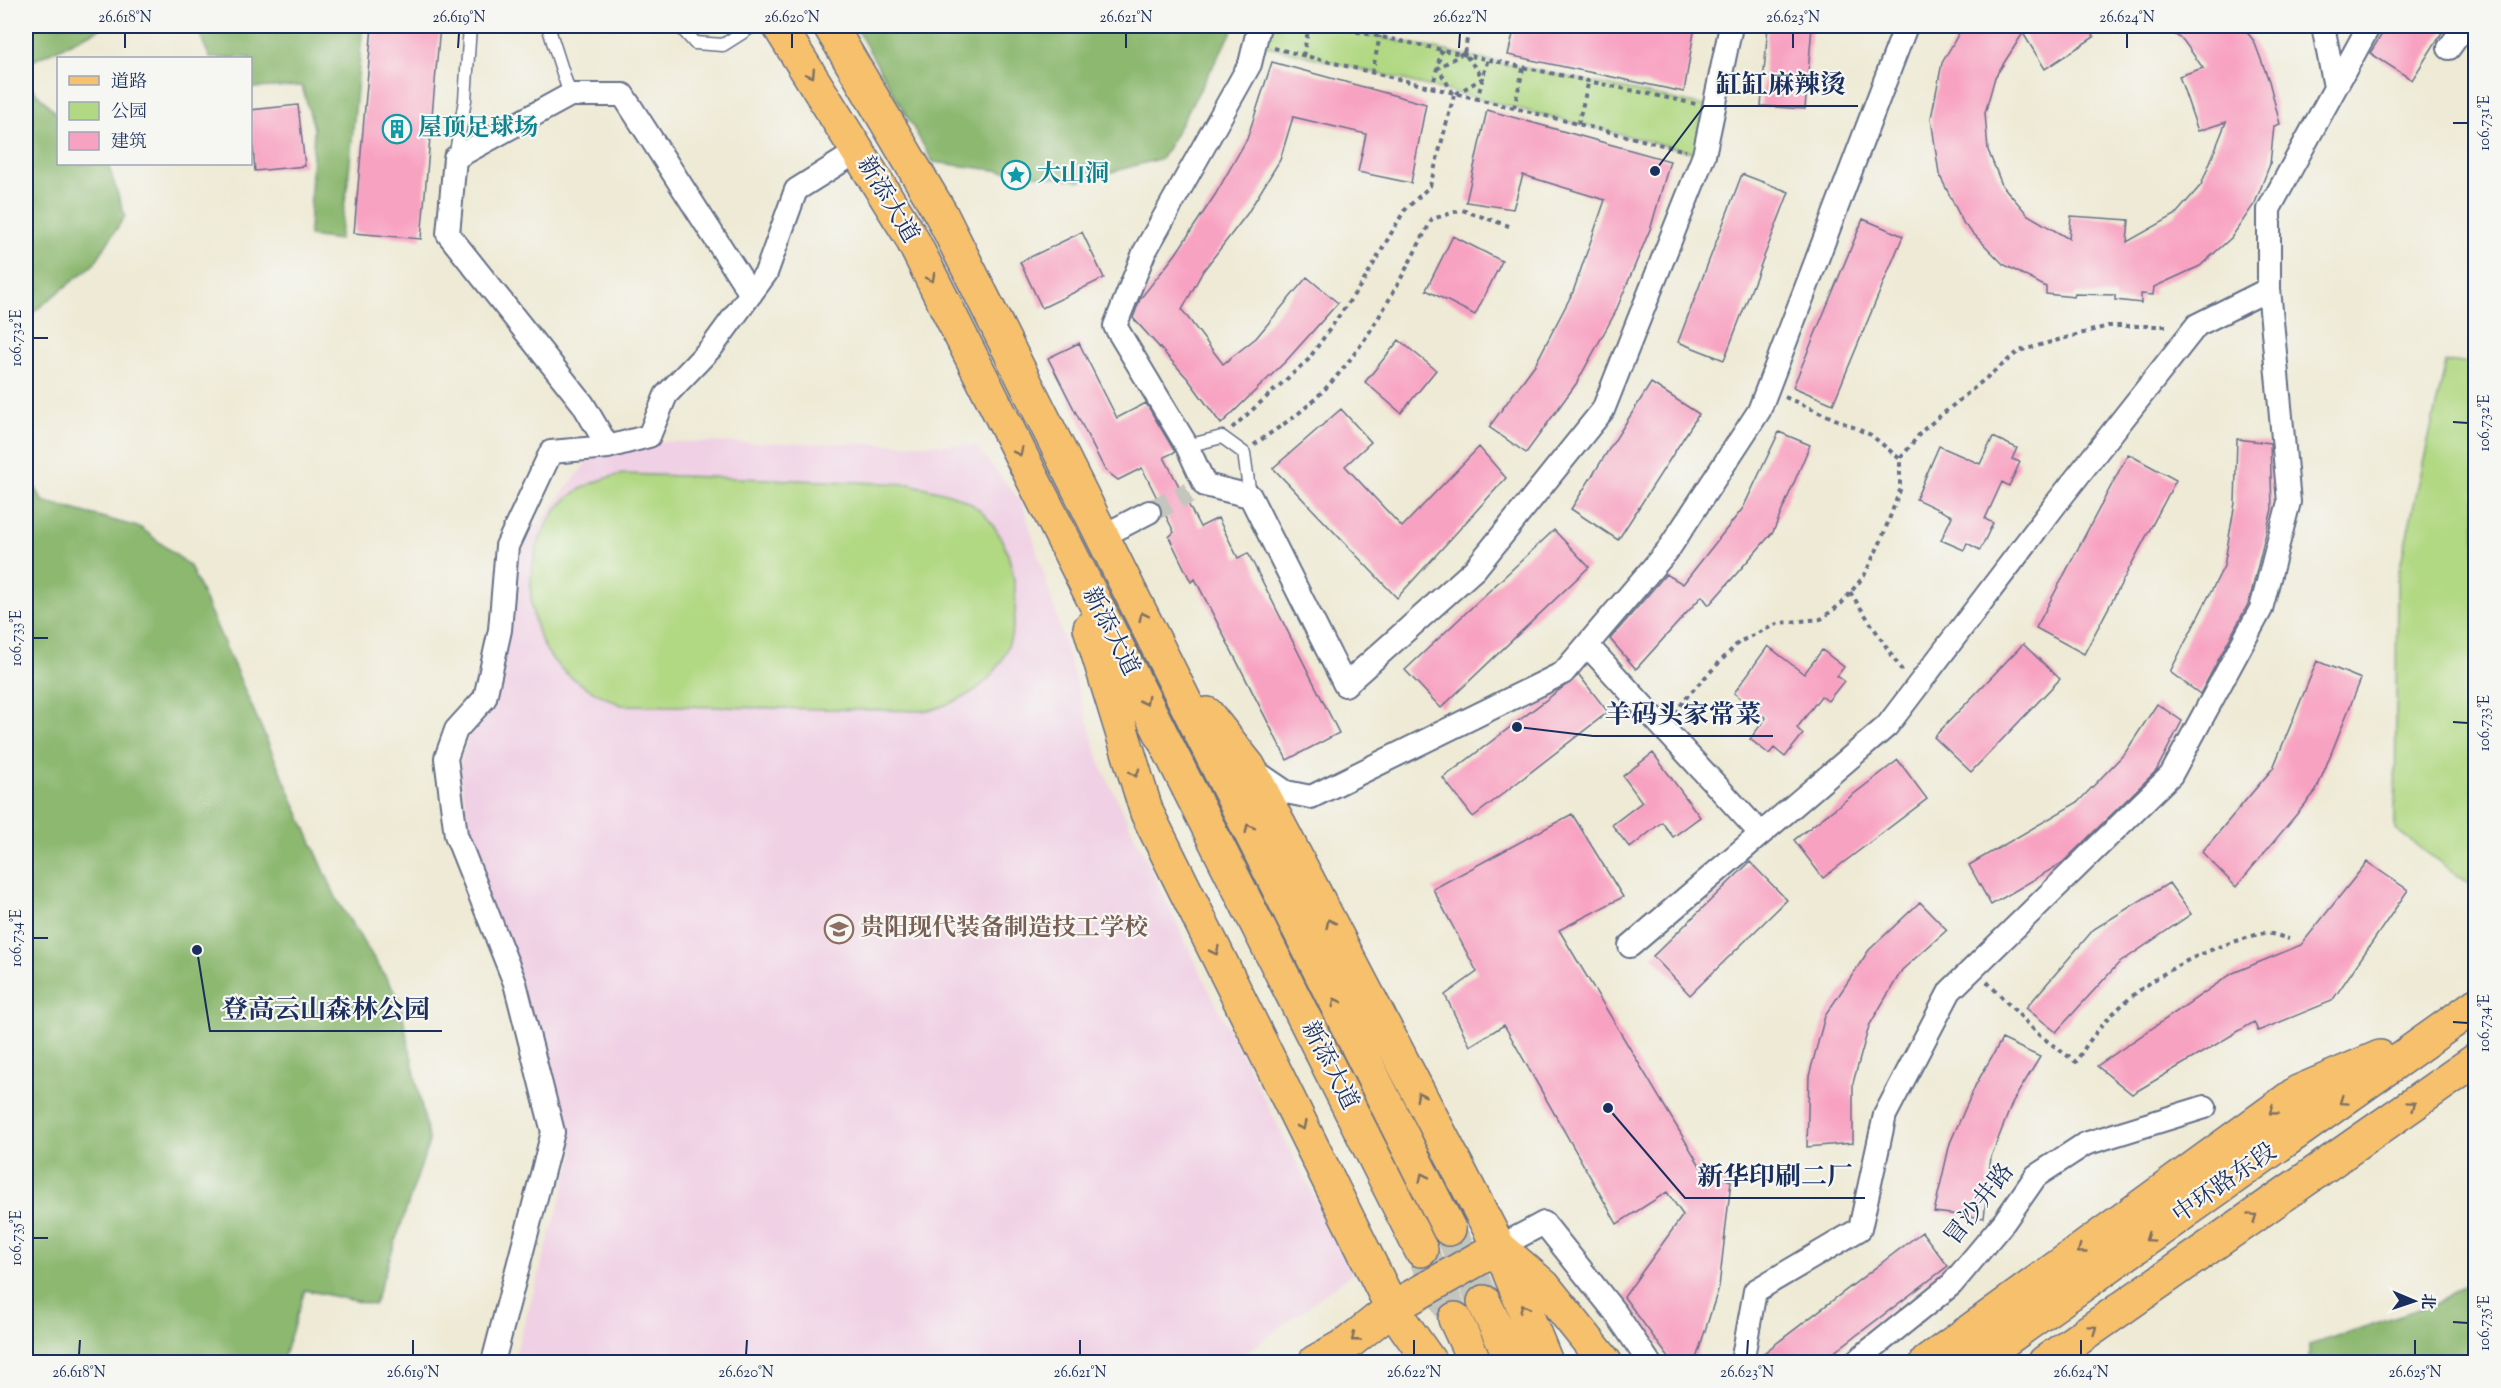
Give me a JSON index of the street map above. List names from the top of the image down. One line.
{"streets":{"main road":["新添大道","中环路东段"],"street":["冒沙井路"]},"places":{"building":["屋顶足球场"],"other":["缸缸麻辣烫","羊码头家常菜","登高云山森林公园","新华印刷二厂"],"place":["大山洞"],"school or university":["贵阳现代装备制造技工学校"]},"legend":["道路","公园","建筑"],"north":"right","coordinates":["26.618°N","26.619°N","26.620°N","26.621°N","26.622°N","26.623°N","26.624°N","106.731°E","106.732°E","106.733°E","106.734°E","106.735°E","26.625°N"]}
